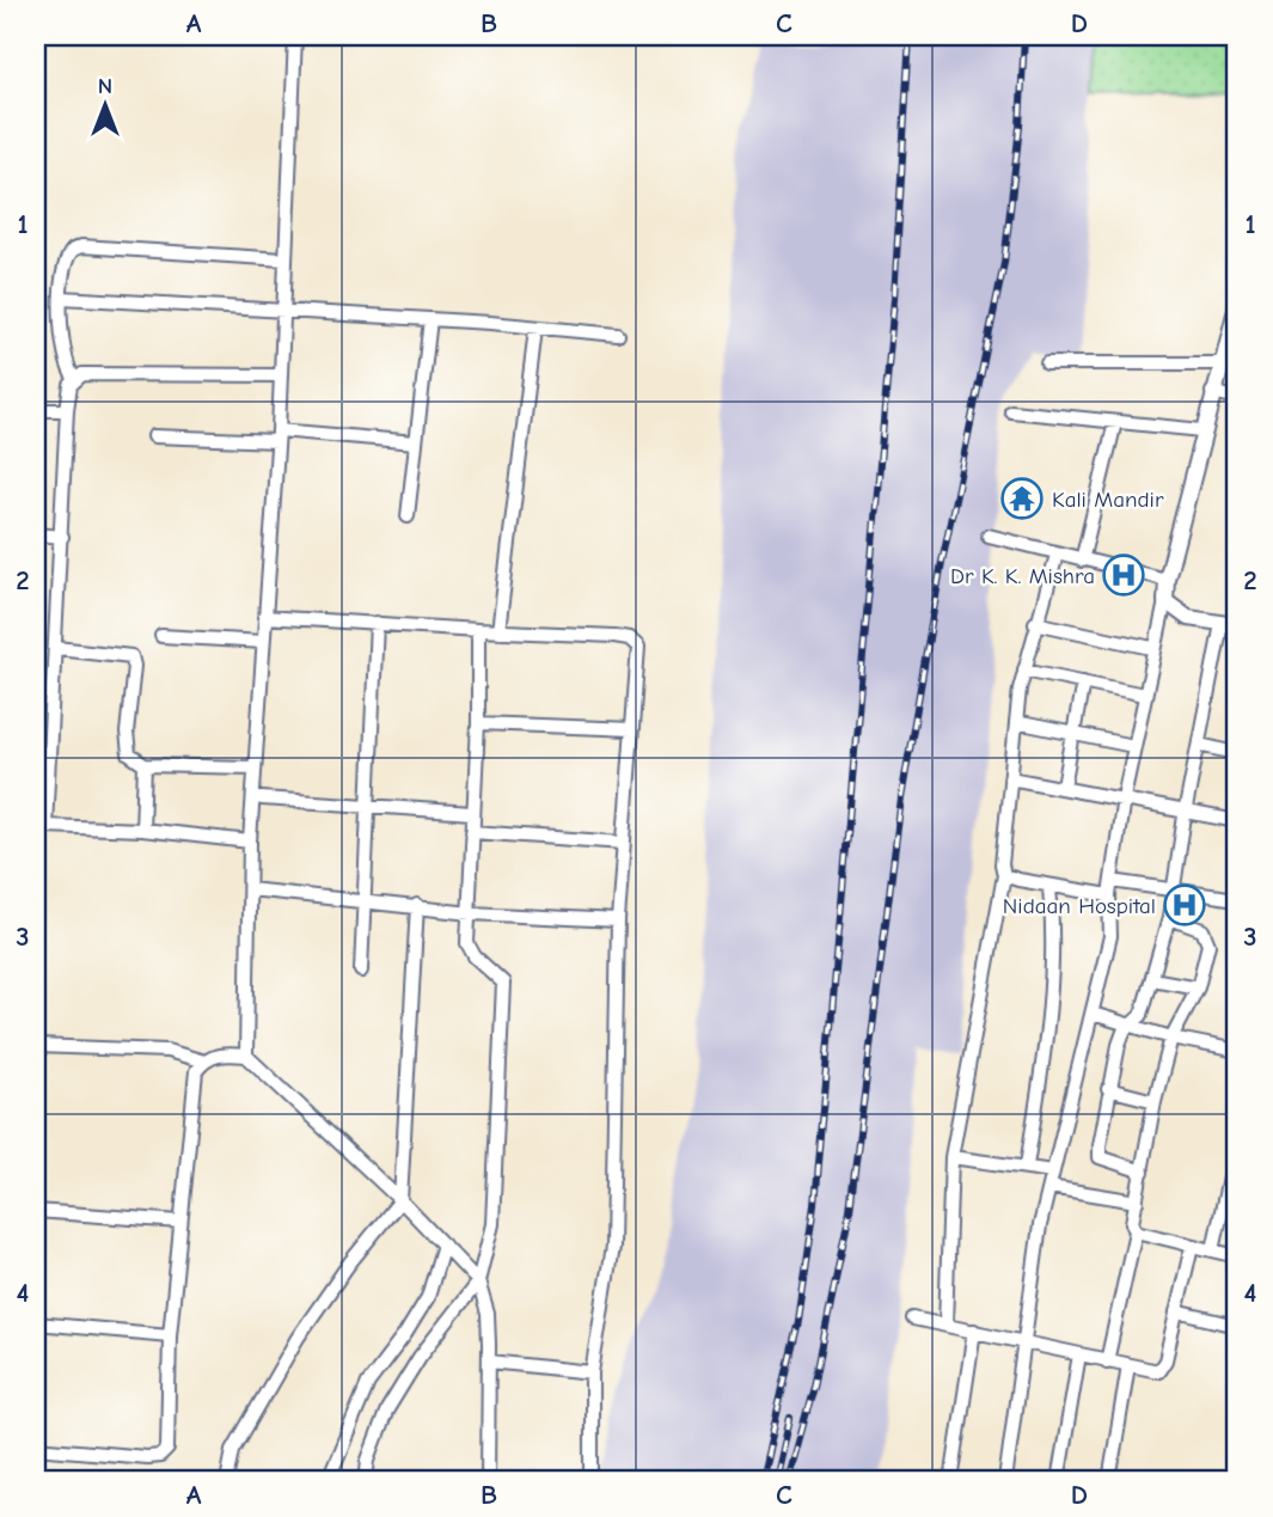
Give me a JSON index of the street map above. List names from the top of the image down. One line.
{"places":{"temple":["Kali Mandir"],"hospital":["Dr K. K. Mishra","Nidaan Hospital"]},"north":"top","grid":{"columns":["A","B","C","D"],"rows":["1","2","3","4"]}}
